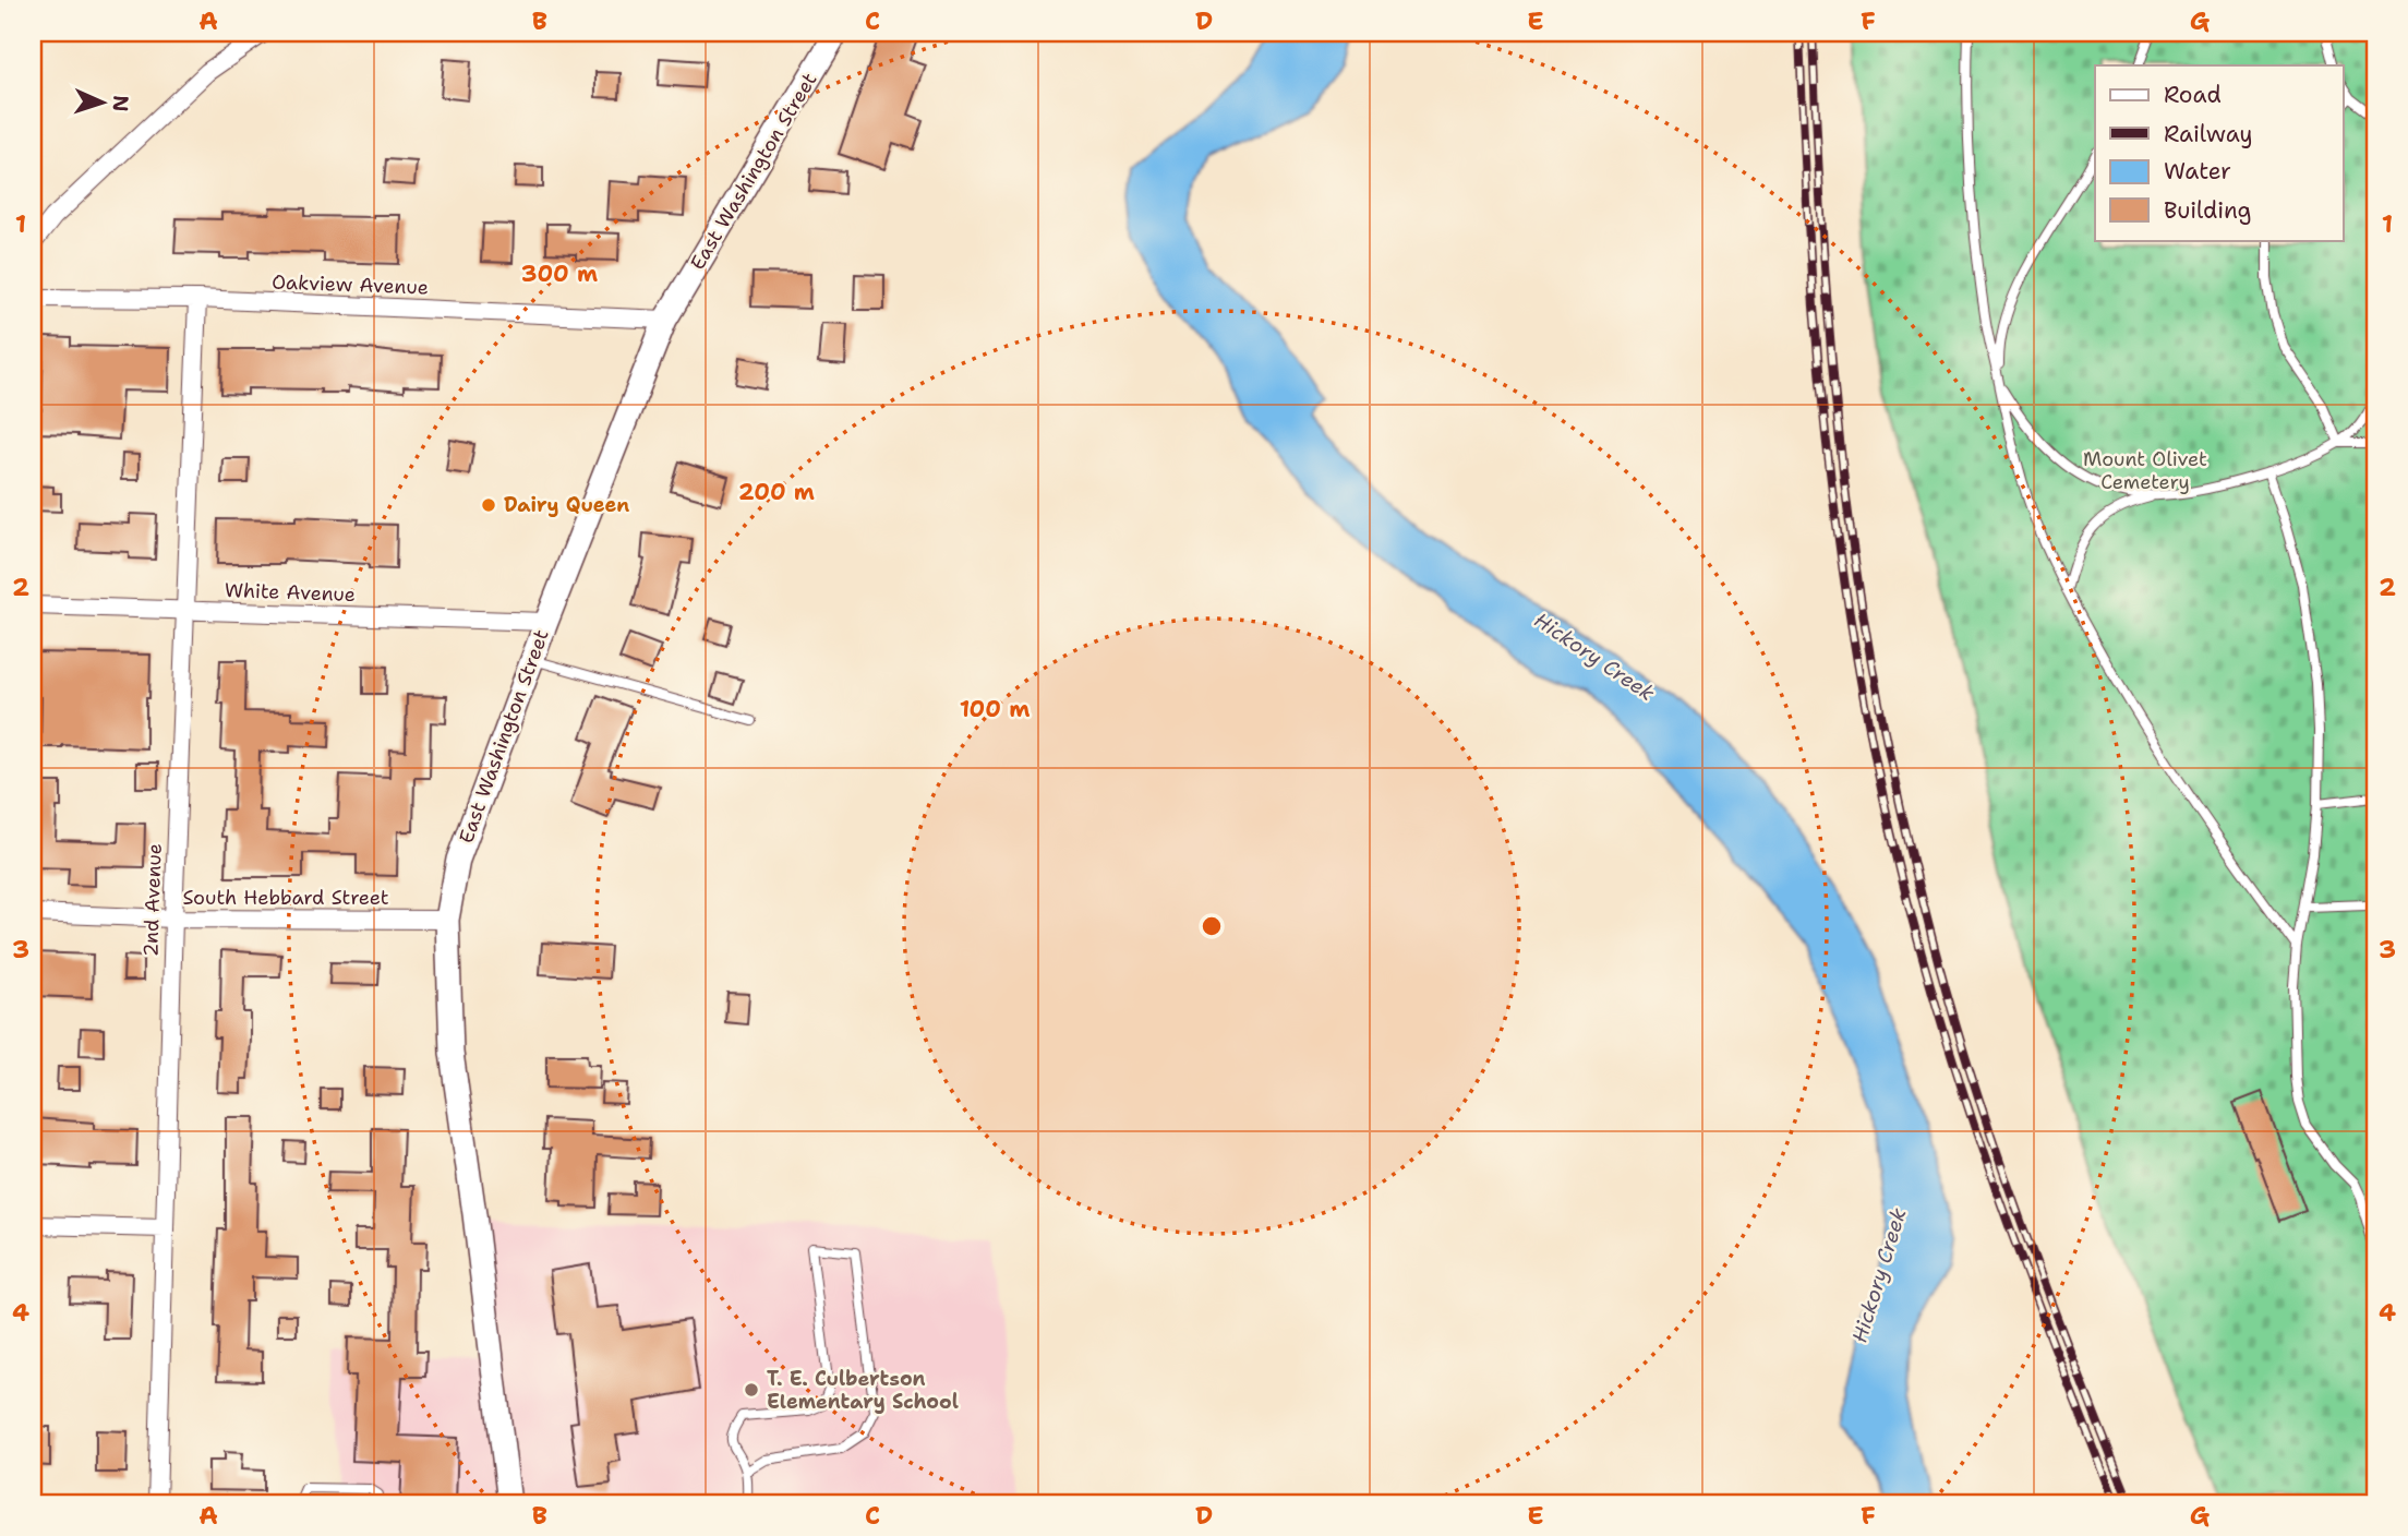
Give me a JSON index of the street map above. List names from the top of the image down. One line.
{"streets":{"street":["East Washington Street","Oakview Avenue","White Avenue","South Hebbard Street","2nd Avenue"]},"crossings":[["East Washington Street","Oakview Avenue"],["East Washington Street","White Avenue"],["East Washington Street","South Hebbard Street"],["Oakview Avenue","2nd Avenue"],["White Avenue","2nd Avenue"],["South Hebbard Street","2nd Avenue"]],"water":["Hickory Creek"],"parks":["Mount Olivet Cemetery"],"places":["Dairy Queen","T. E. Culbertson Elementary School"],"legend":["Road","Railway","Water","Building"],"north":"right","grid":{"columns":["A","B","C","D","E","F","G"],"rows":["1","2","3","4"]},"rings":["300 m","200 m","100 m"]}
